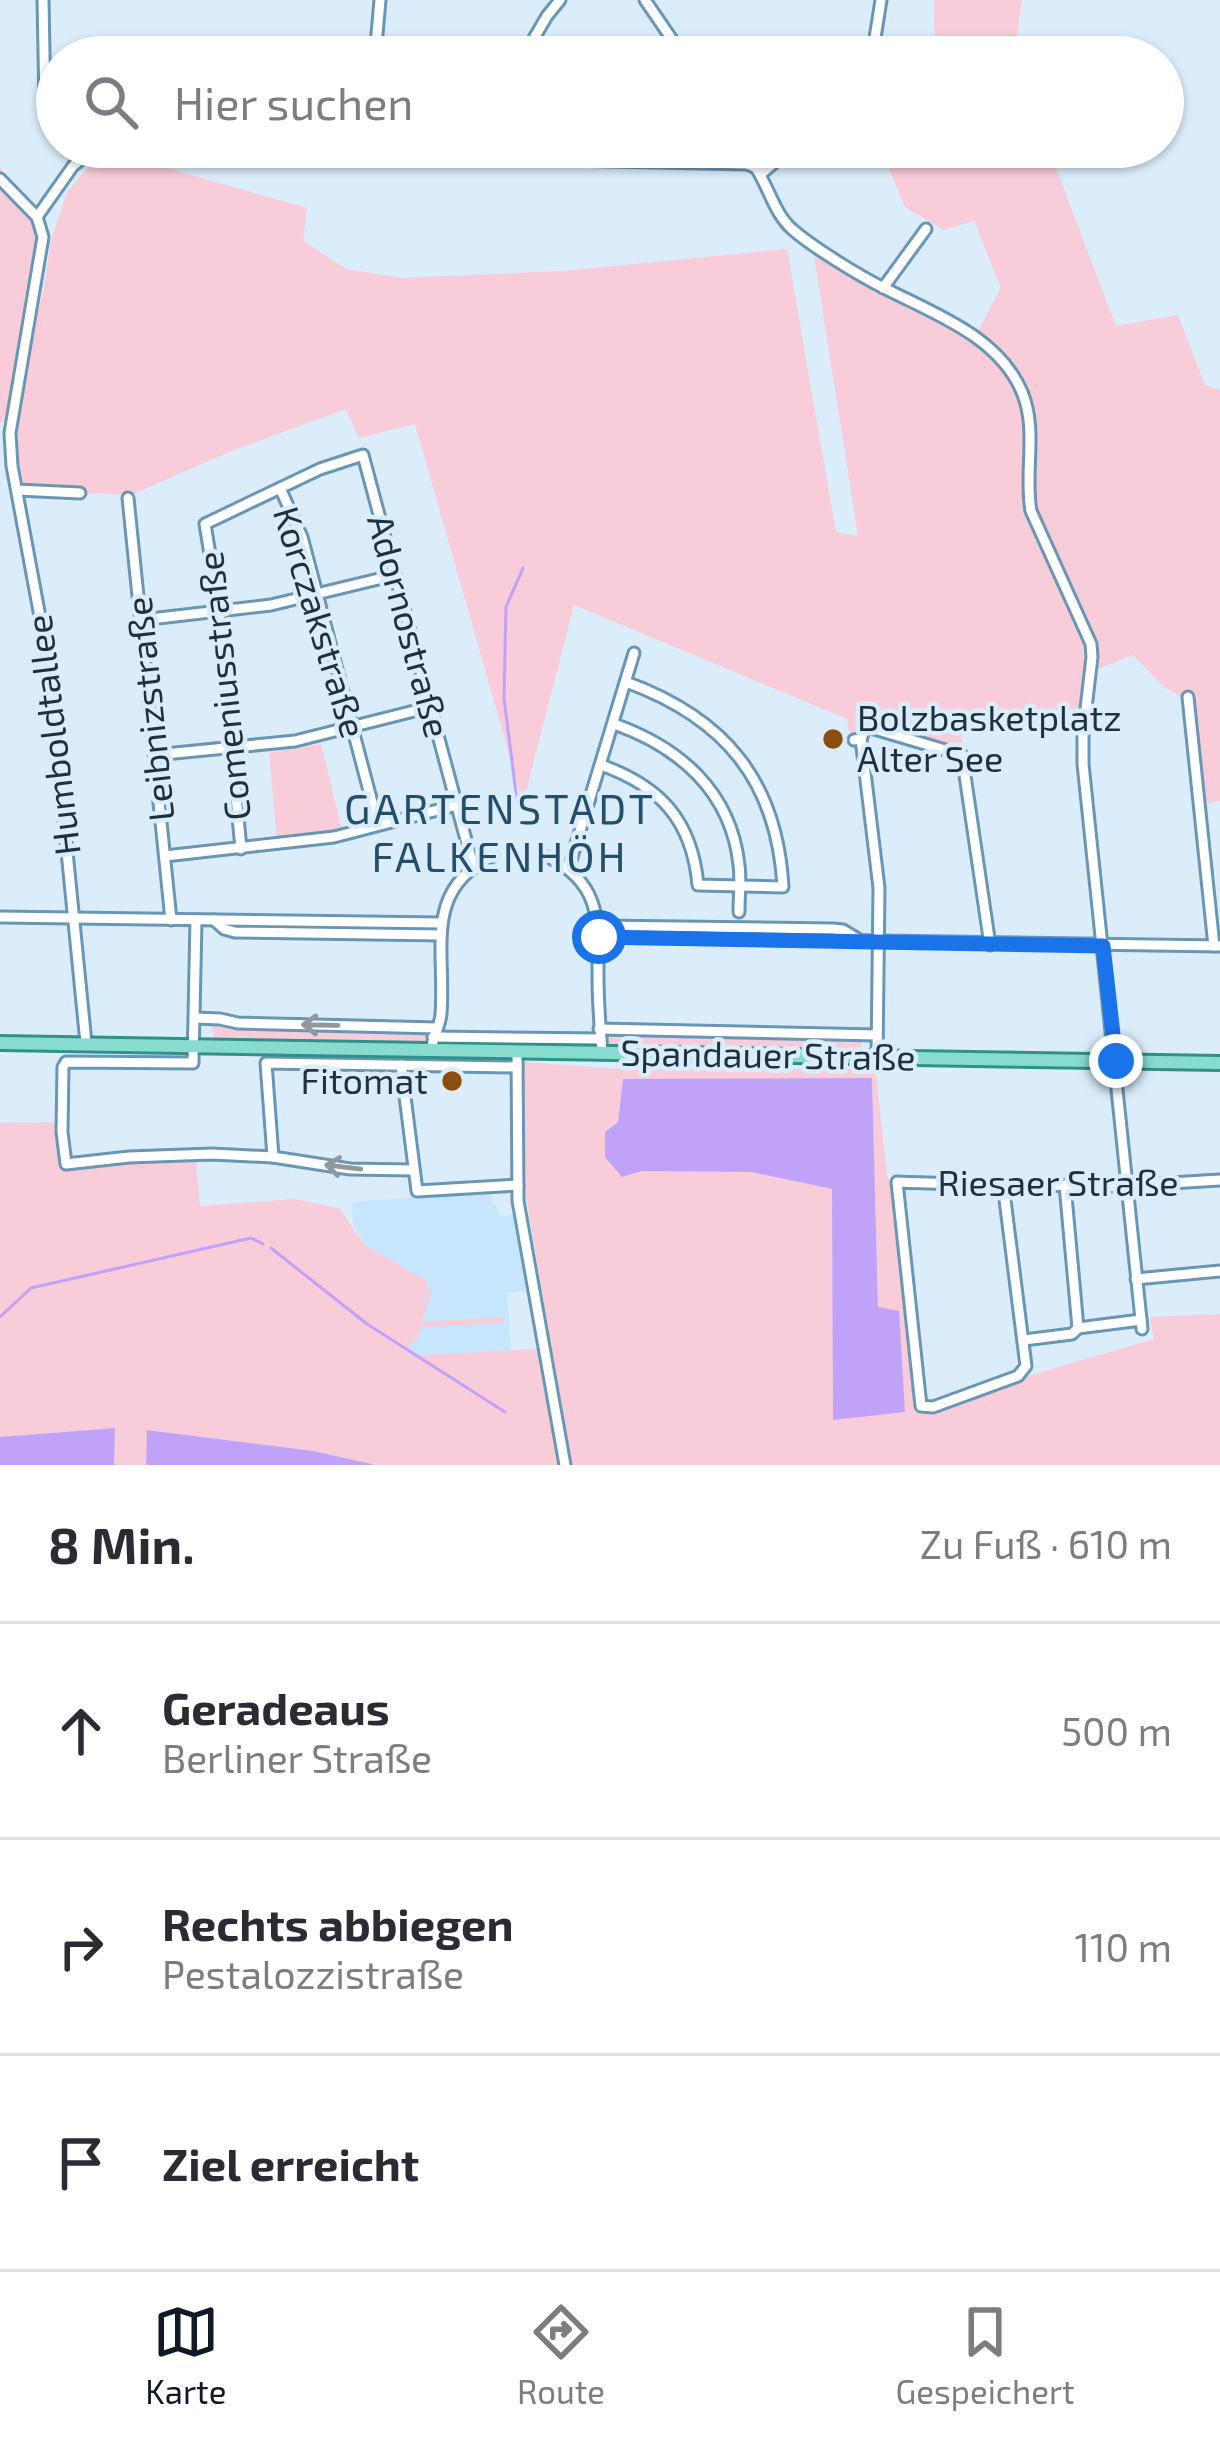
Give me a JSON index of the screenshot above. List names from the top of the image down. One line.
{"streets":{"main road":["Spandauer Straße"],"street":["Korczakstraße","Adornostraße","Comeniusstraße","Leibnizstraße","Humboldtallee","Riesaer Straße"]},"crossings":[["Korczakstraße","Adornostraße"],["Korczakstraße","Comeniusstraße"],["Adornostraße","Comeniusstraße"],["Humboldtallee","Spandauer Straße"]],"districts":["GARTENSTADT FALKENHÖH"],"places":["Bolzbasketplatz Alter See","Fitomat"],"page":{"search":"Hier suchen","heading":["8 Min.","Zu Fuß · 610 m"],"list":[["Geradeaus","Berliner Straße","500 m"],["Rechts abbiegen","Pestalozzistraße","110 m"],"Ziel erreicht"],"nav":["Karte","Route","Gespeichert"]}}
